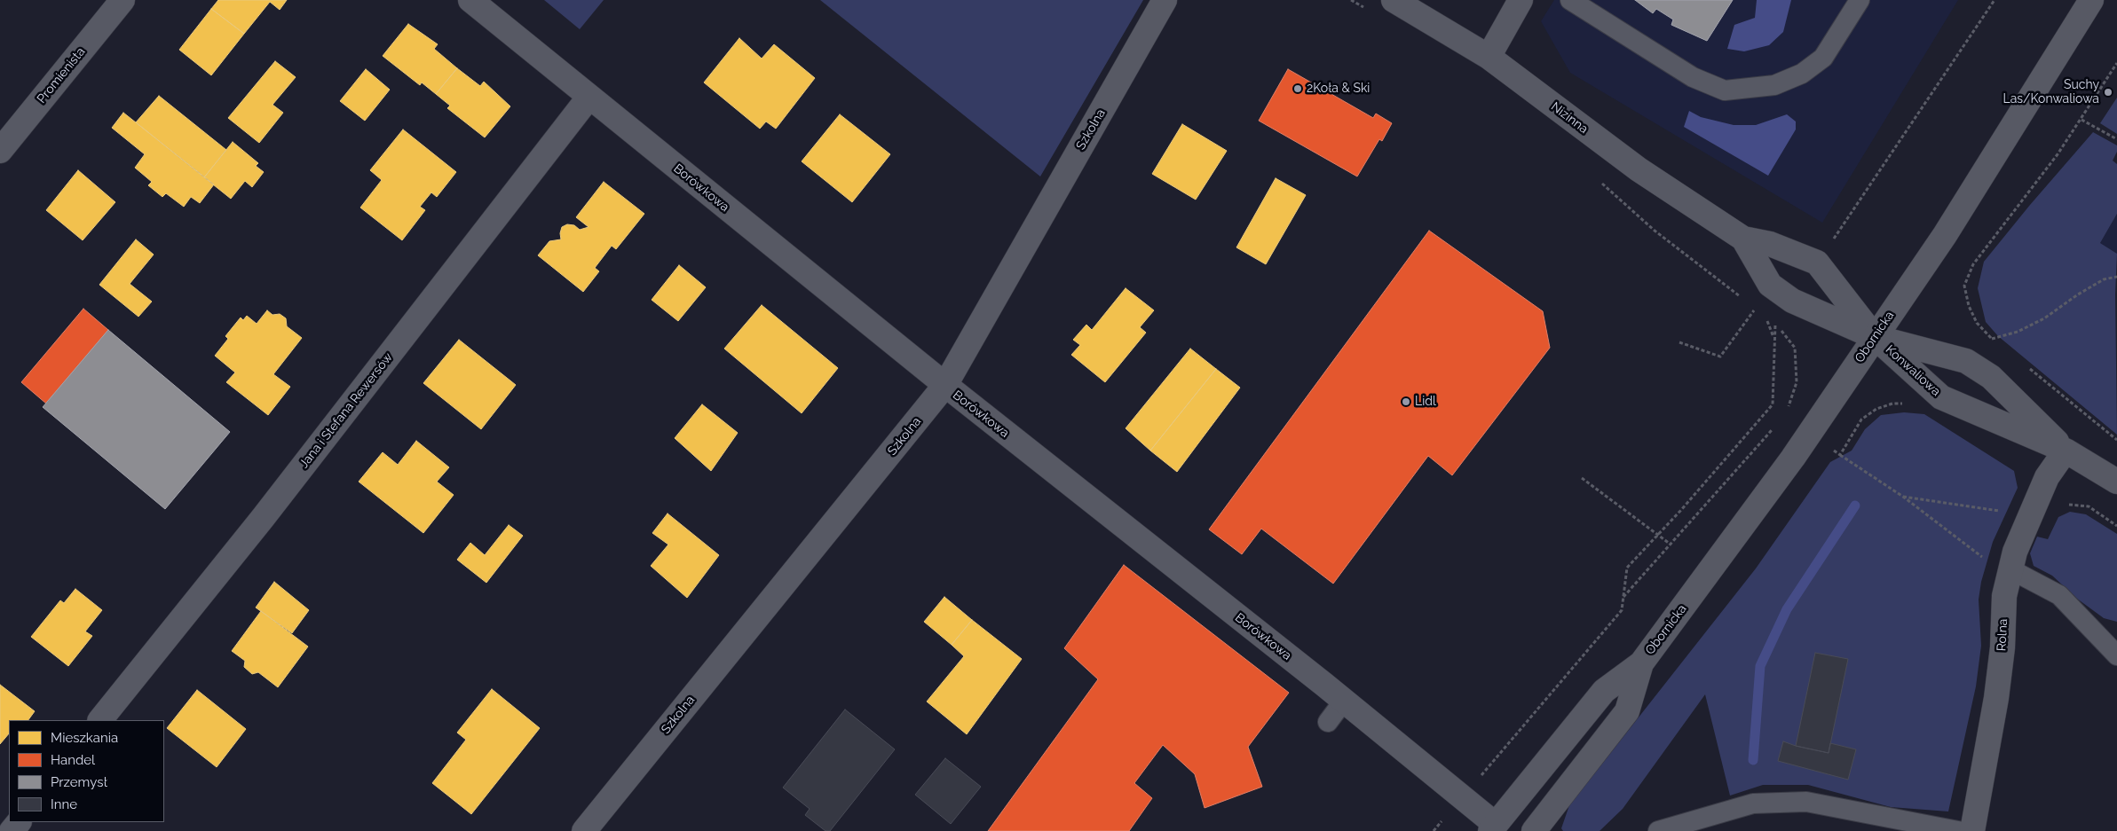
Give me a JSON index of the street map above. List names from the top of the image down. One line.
{"streets":{"street":["Promienista","Nizinna","Szkolna","Borówkowa","Obornicka","Konwaliowa","Jana i Stefana Rewersów","Rolna"]},"crossings":[["Nizinna","Obornicka"],["Nizinna","Konwaliowa"],["Szkolna","Borówkowa"],["Borówkowa","Obornicka"],["Borówkowa","Jana i Stefana Rewersów"],["Obornicka","Konwaliowa"],["Konwaliowa","Rolna"]],"places":["2Koła & Ski","Suchy Las/Konwaliowa","Lidl"],"legend":["Mieszkania","Handel","Przemysł","Inne"]}
